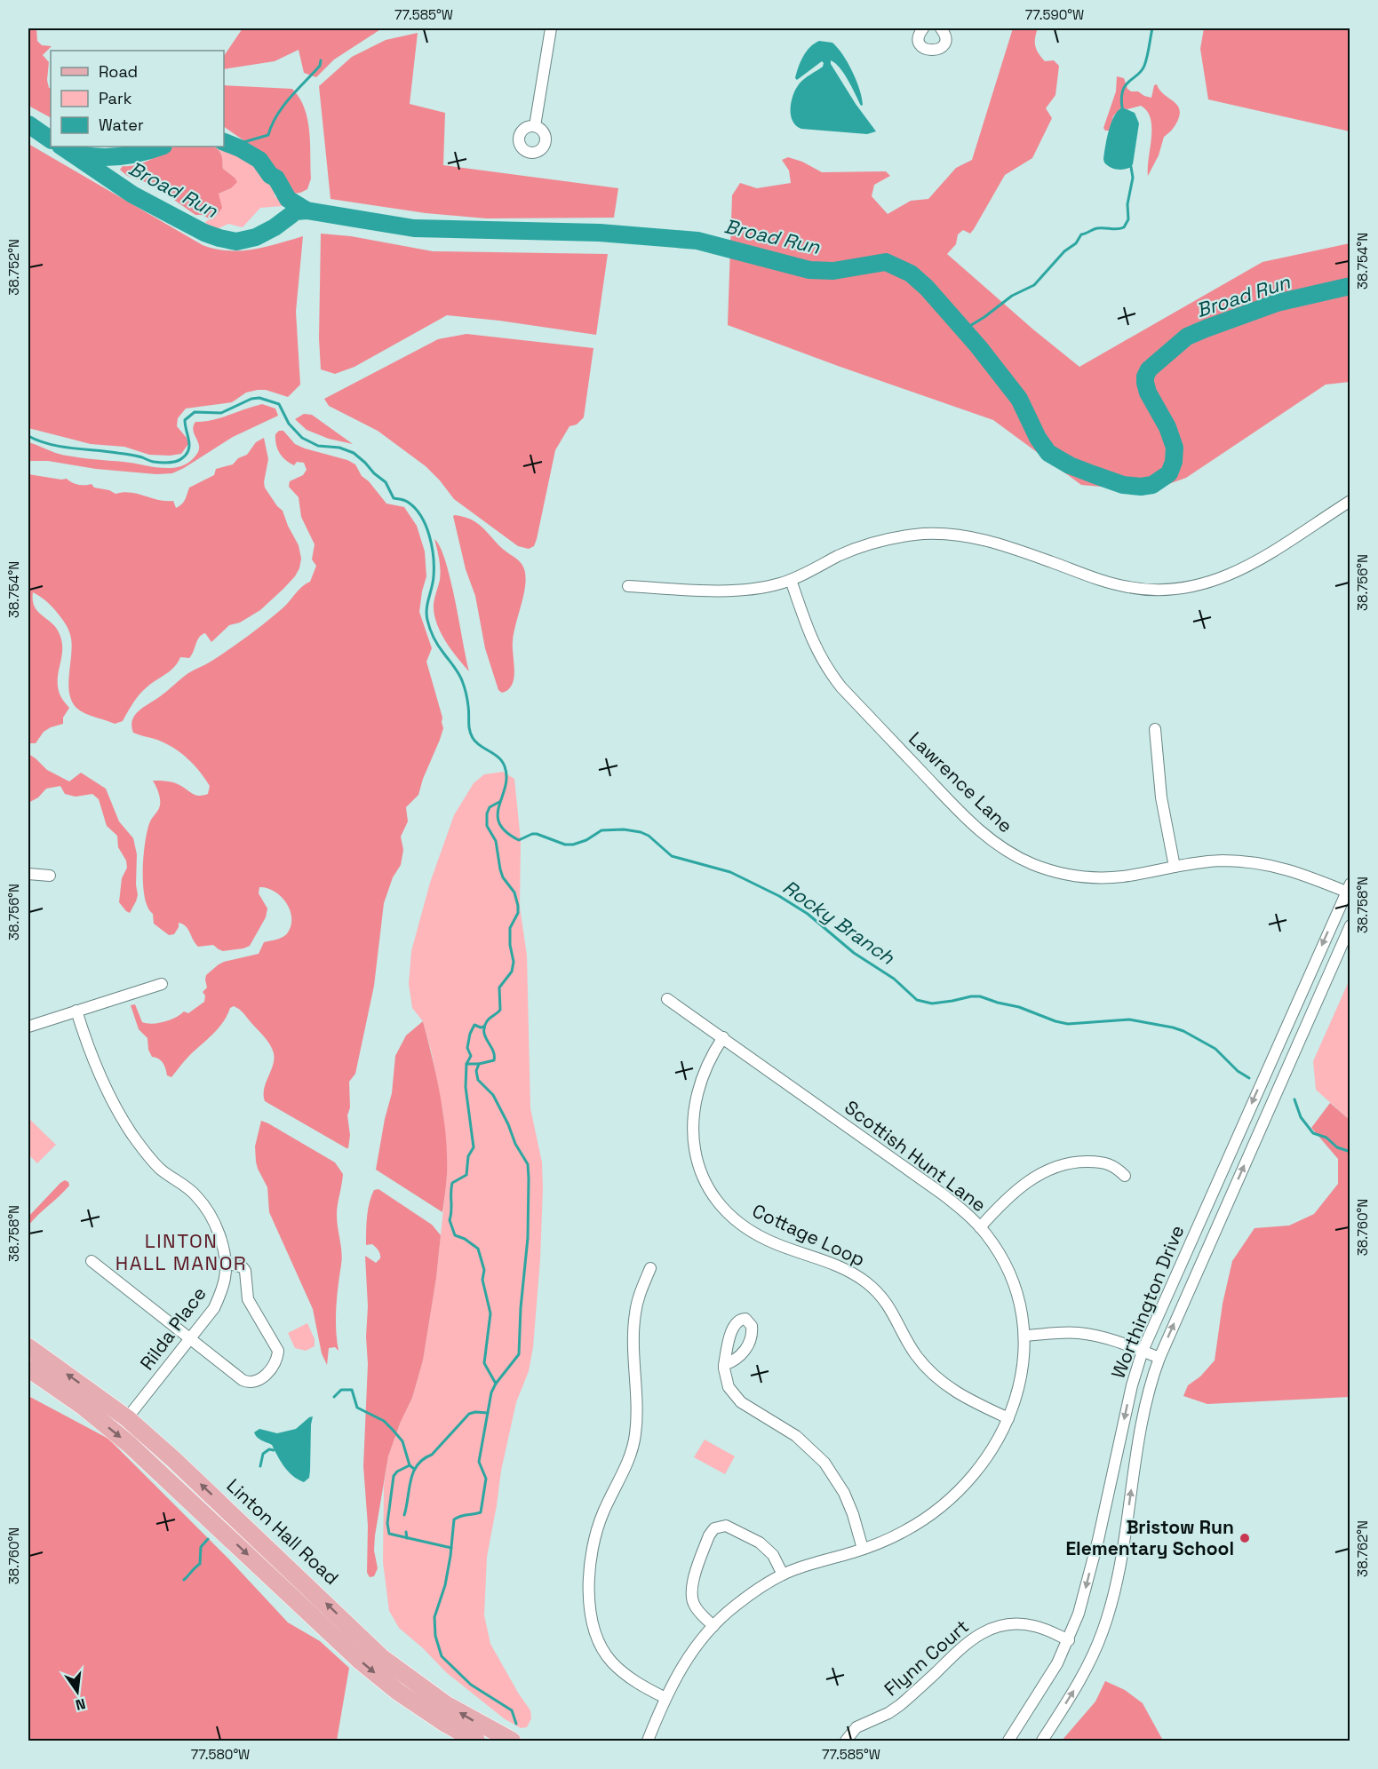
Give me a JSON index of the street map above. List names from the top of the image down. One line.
{"streets":{"main road":["Linton Hall Road"],"street":["Lawrence Lane","Scottish Hunt Lane","Cottage Loop","Worthington Drive","Rilda Place","Flynn Court"]},"crossings":[["Lawrence Lane","Worthington Drive"],["Scottish Hunt Lane","Cottage Loop"],["Worthington Drive","Flynn Court"],["Rilda Place","Linton Hall Road"]],"districts":["LINTON HALL MANOR"],"water":["Broad Run","Rocky Branch"],"places":["Bristow Run Elementary School"],"legend":["Road","Park","Water"],"north":"bottom","coordinates":["77.585°W","77.590°W","38.754°N","38.752°N","38.756°N","38.758°N","38.760°N","38.762°N","77.580°W"]}
